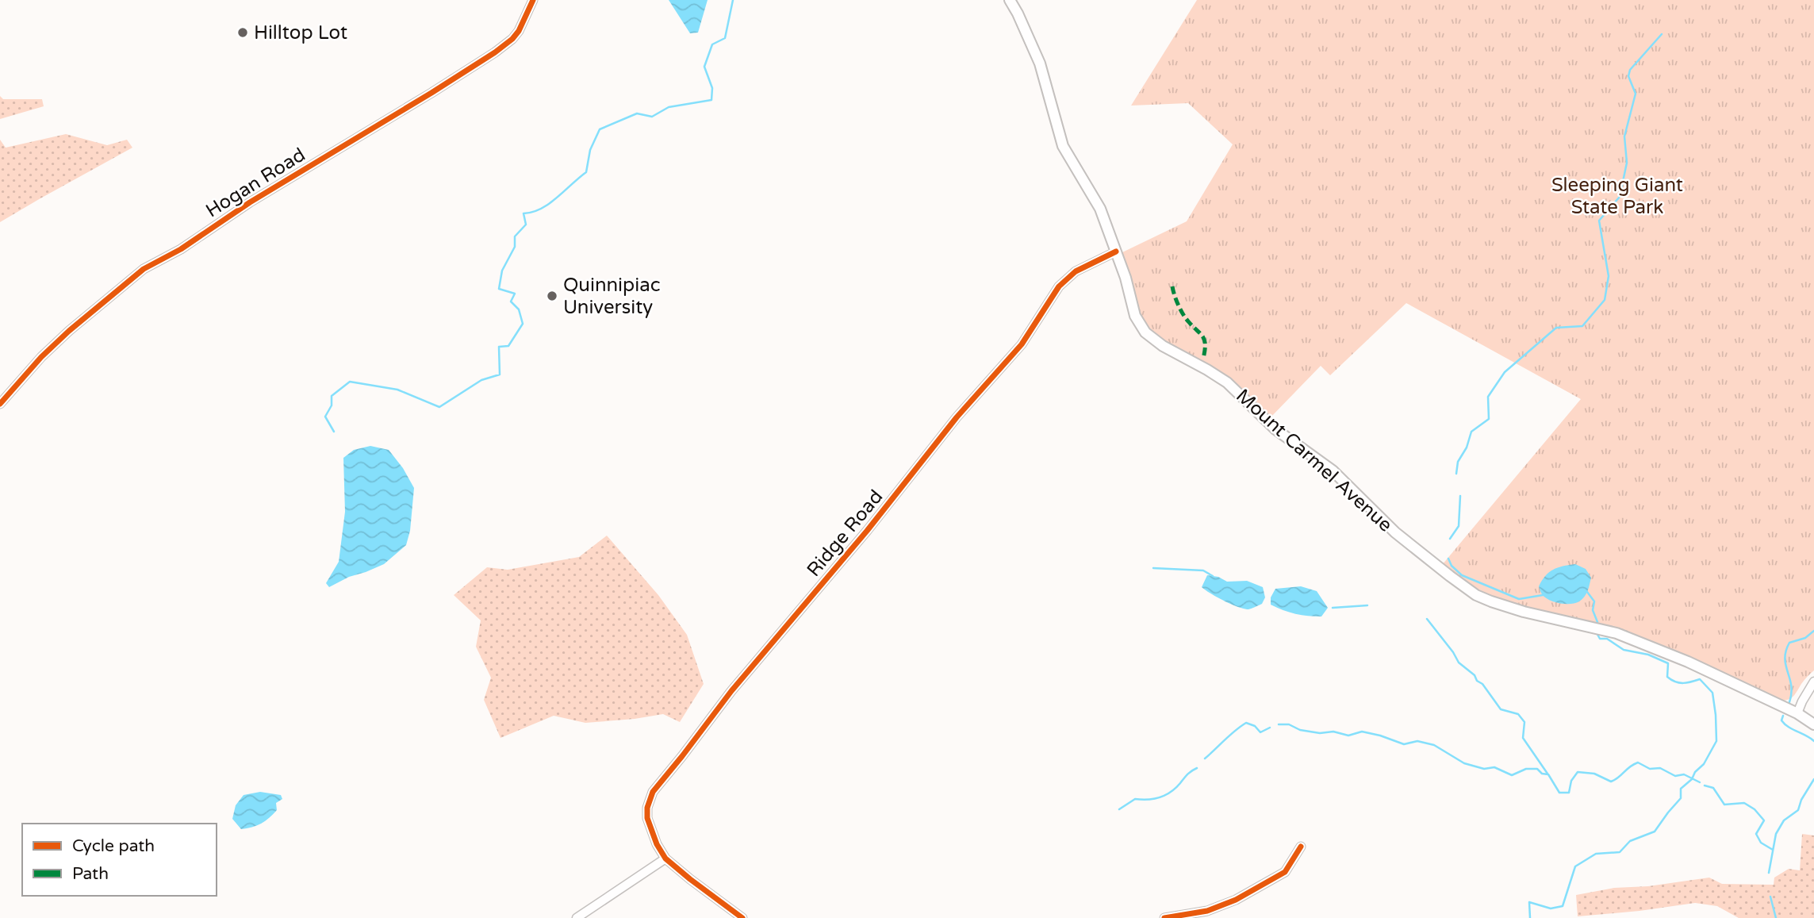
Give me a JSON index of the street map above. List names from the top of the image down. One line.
{"streets":{"main road":["Mount Carmel Avenue"],"street":["Hogan Road","Ridge Road"]},"crossings":[["Mount Carmel Avenue","Ridge Road"]],"parks":["Sleeping Giant State Park"],"places":["Hilltop Lot","Quinnipiac University"],"legend":["Cycle path","Path"]}
